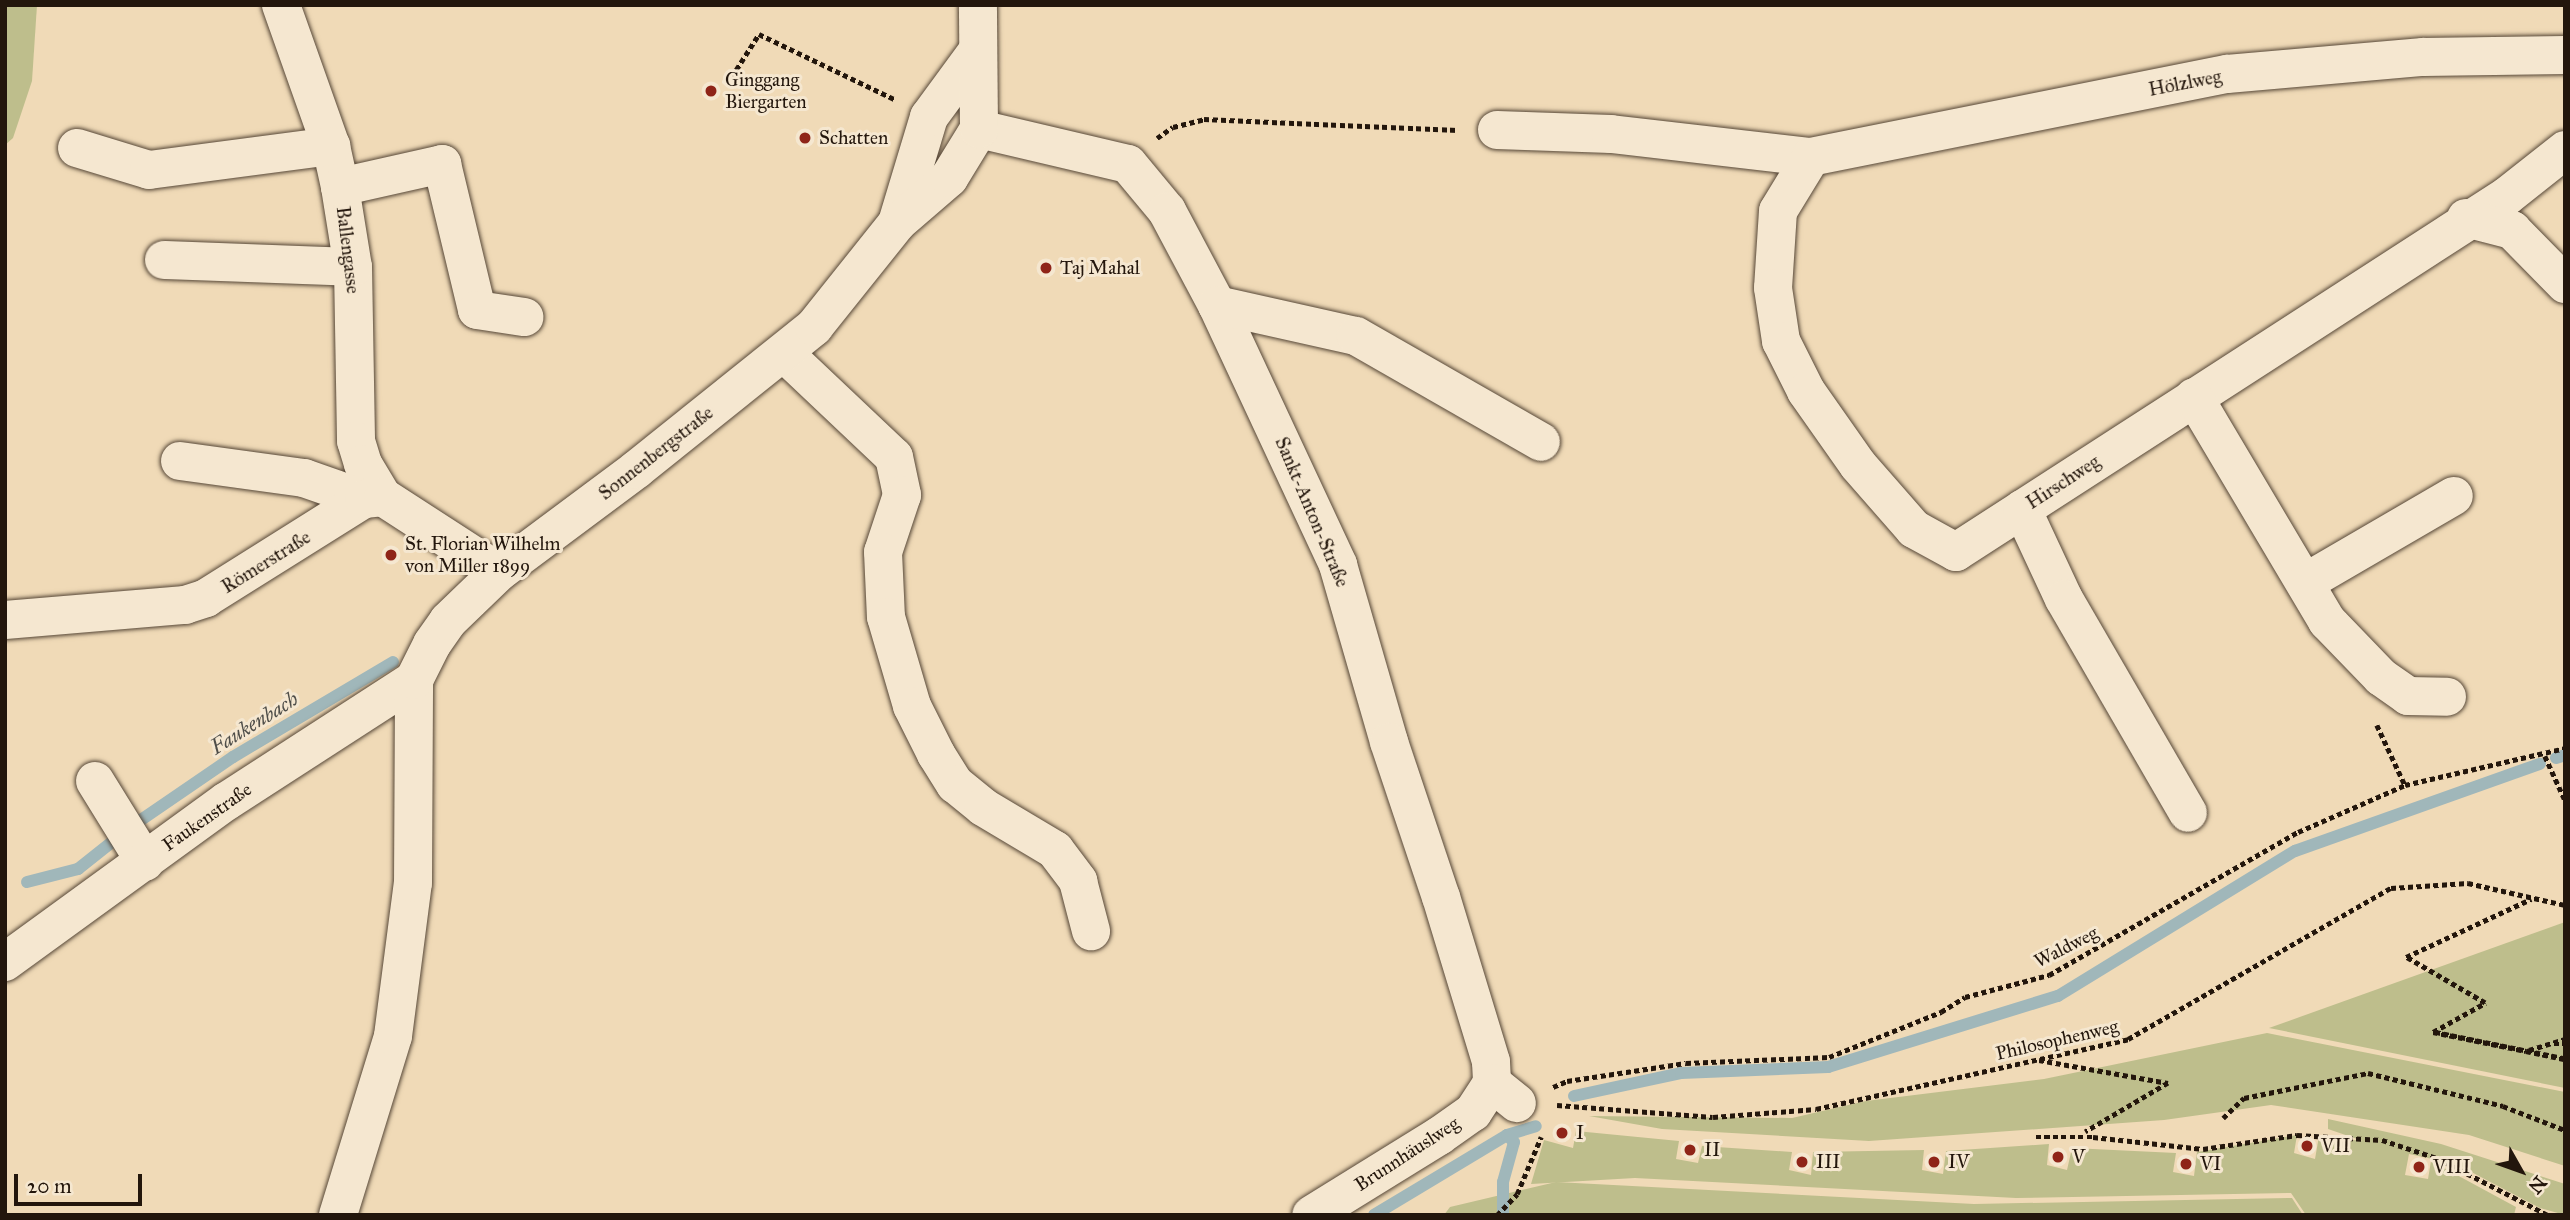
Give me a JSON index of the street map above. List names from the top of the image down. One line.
{"streets":{"street":["Hölzlweg","Ballengasse","Sonnenbergstraße","Hirschweg","Sankt-Anton-Straße","Römerstraße","Faukenstraße","Brunnhäuslweg"],"path":["Waldweg","Philosophenweg"]},"crossings":[["Hölzlweg","Hirschweg"],["Ballengasse","Römerstraße"],["Sonnenbergstraße","Faukenstraße"],["Sankt-Anton-Straße","Waldweg"],["Sankt-Anton-Straße","Philosophenweg"],["Sankt-Anton-Straße","Brunnhäuslweg"],["Waldweg","Philosophenweg"],["Waldweg","Brunnhäuslweg"],["Philosophenweg","Brunnhäuslweg"]],"water":["Faukenbach"],"places":["Ginggang Biergarten","Schatten","Taj Mahal","St. Florian Wilhelm von Miller 1899","I","VII","II","V","III","IV","VI","VIII"],"scale_bar":"20 m","north":"bottom right"}
